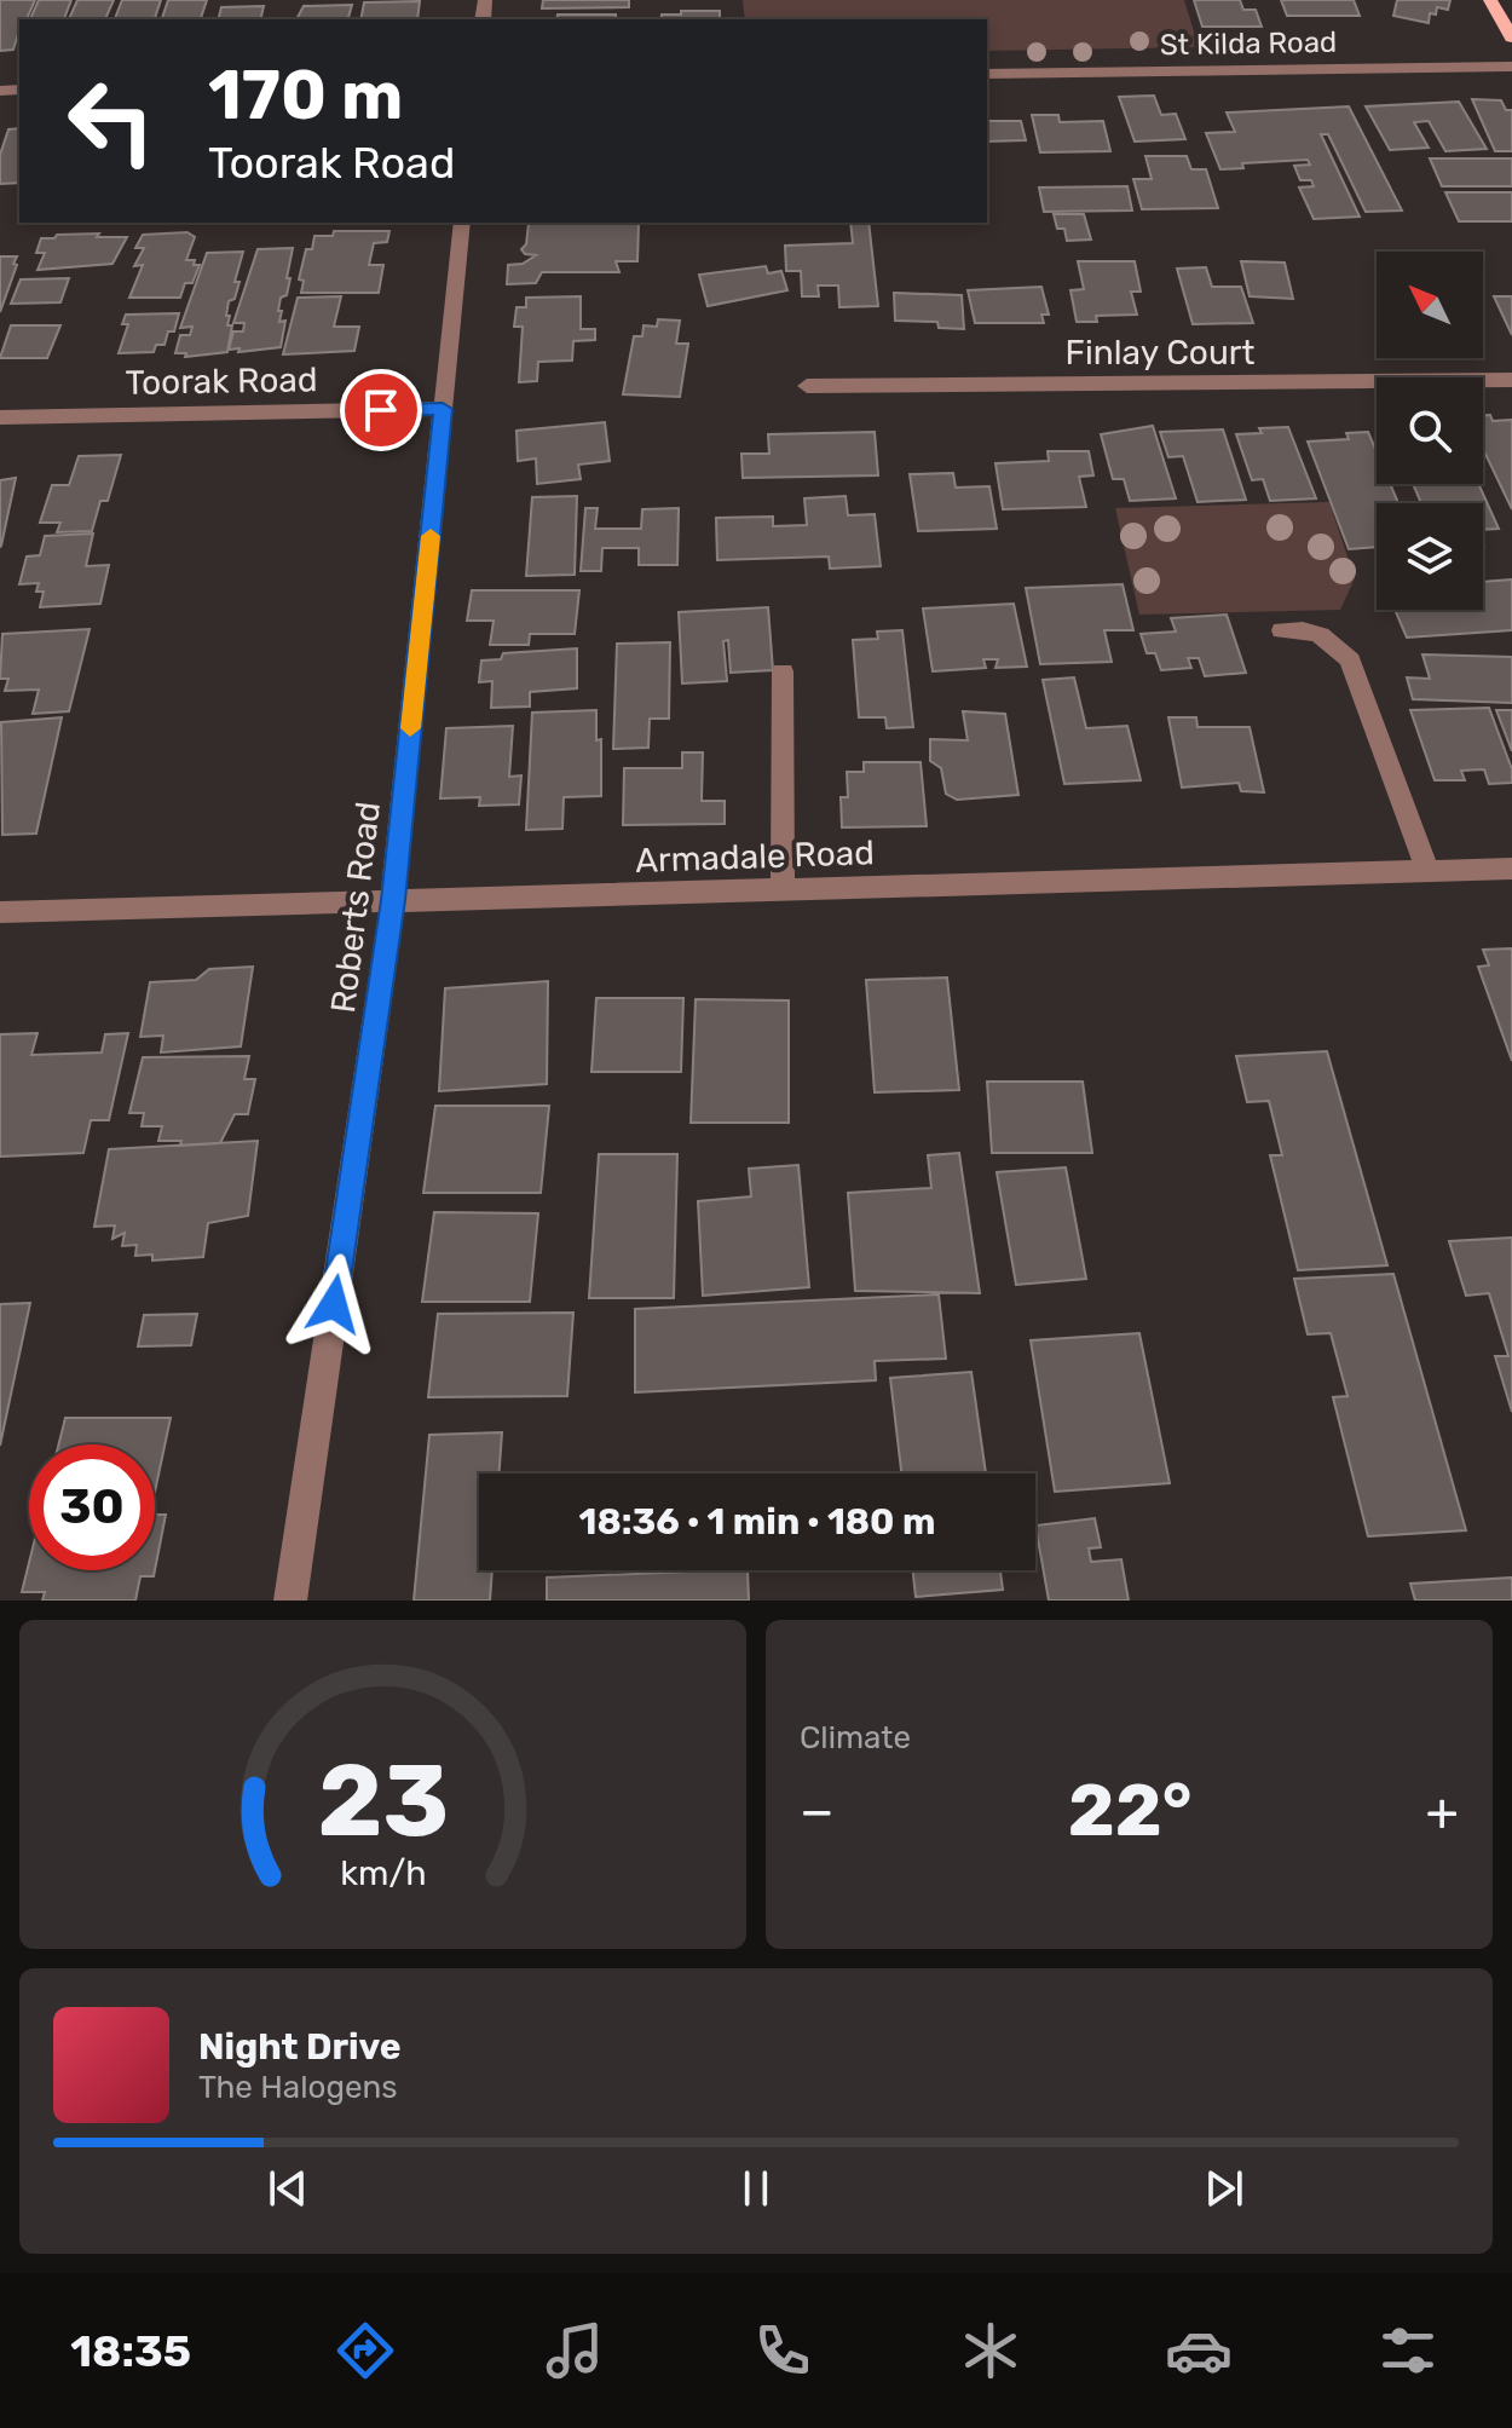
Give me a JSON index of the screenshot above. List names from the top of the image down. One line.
{"streets":{"street":["St Kilda Road","Finlay Court","Toorak Road","Armadale Road","Roberts Road"]},"crossings":[["Toorak Road","Roberts Road"],["Armadale Road","Roberts Road"]],"north":"top left","page":{"turn":["170 m","Toorak Road"],"limit":"30","trip":"18:36 · 1 min · 180 m","tile":"Climate","heat":["−","22°","+"],"song":["Night Drive","The Halogens"],"tabs":"18:35","gauge":["23","km/h"]}}
